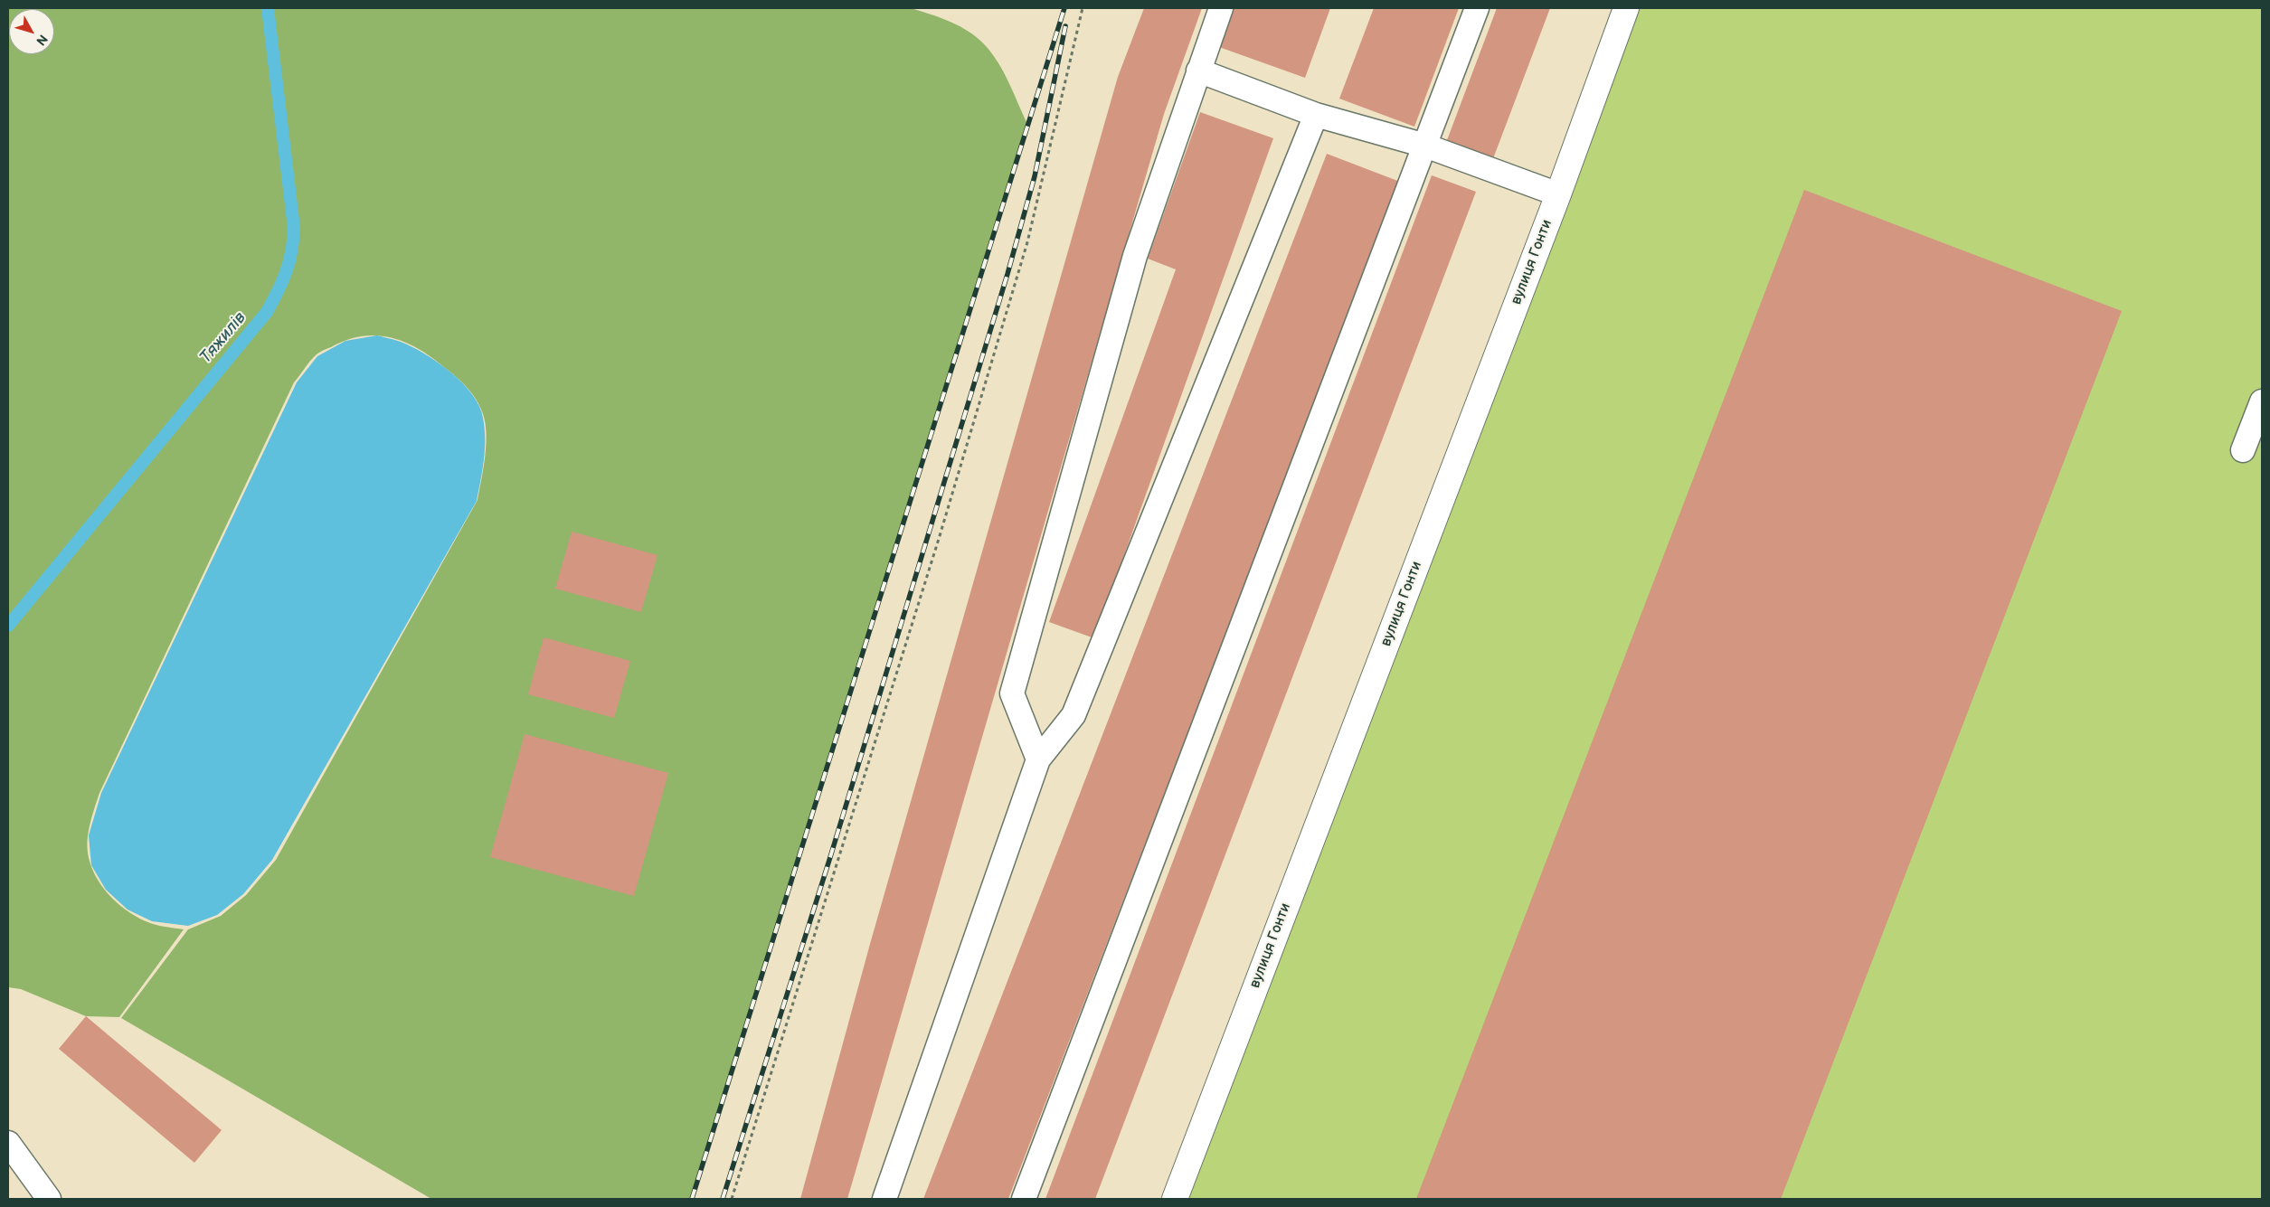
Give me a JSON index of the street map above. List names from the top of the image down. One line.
{"streets":{"street":["вулиця Гонти"]},"water":["Тяжилів"],"north":"bottom right"}
